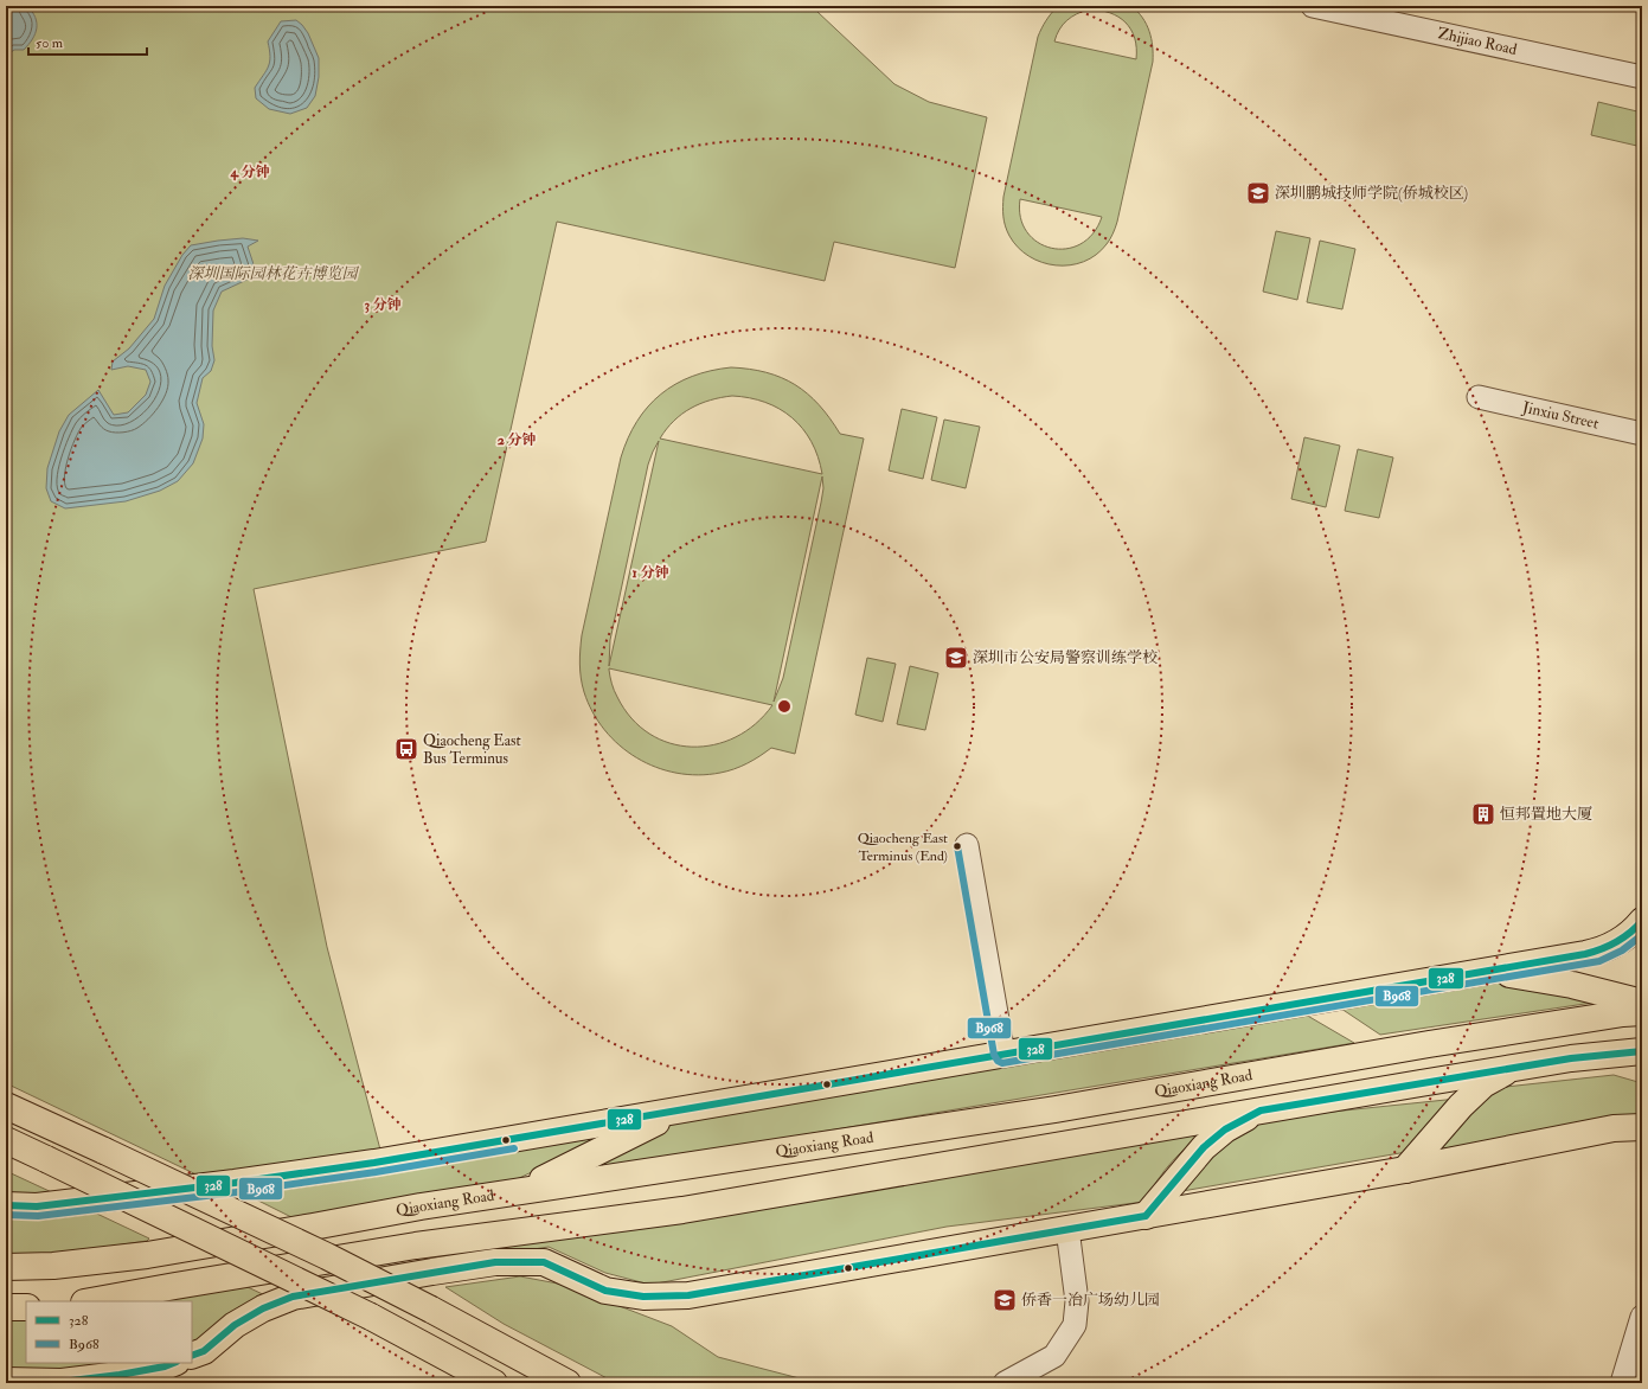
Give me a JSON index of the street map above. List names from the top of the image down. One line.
{"streets":{"main road":["Qiaoxiang Road"],"street":["Zhijiao Road","Jinxiu Street"]},"parks":["深圳国际园林花卉博览园"],"places":{"school or university":["深圳鹏城技师学院(侨城校区)","深圳市公安局警察训练学校","侨香一冶广场幼儿园"],"bus stop":["Qiaocheng East Bus Terminus"],"building":["恒邦置地大厦"],"other":["Qiaocheng East Terminus (End)"]},"lines":["transit line B968","transit line 328"],"legend":["328","B968"],"scale_bar":"50 m","rings":["4 分钟","3 分钟","2 分钟","1 分钟"]}
